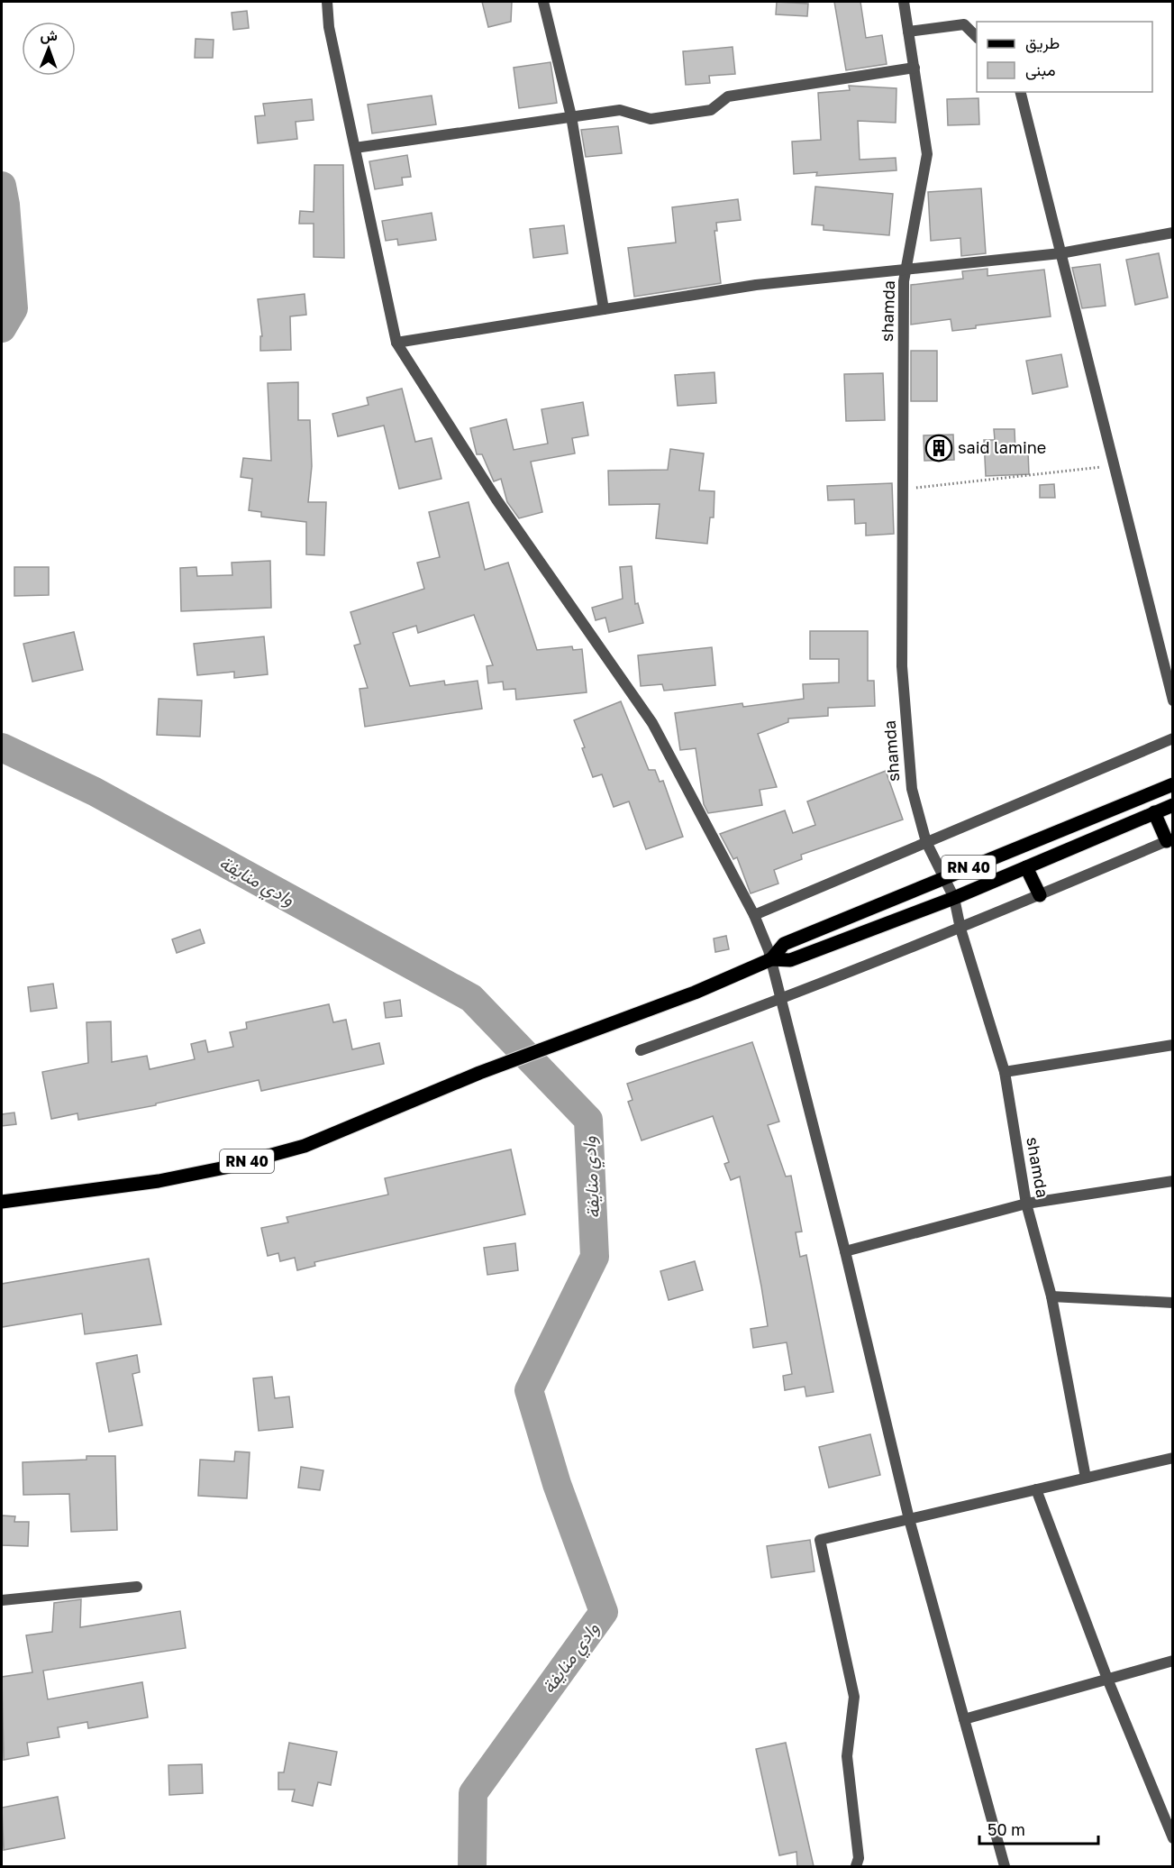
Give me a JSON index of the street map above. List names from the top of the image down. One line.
{"streets":{"main road":["RN 40"],"street":["shamda"]},"crossings":[["shamda","RN 40"]],"water":["وادي منايفة"],"places":{"building":["said lamine"]},"legend":["طريق","مبنى"],"scale_bar":"50 m","north":"top"}
